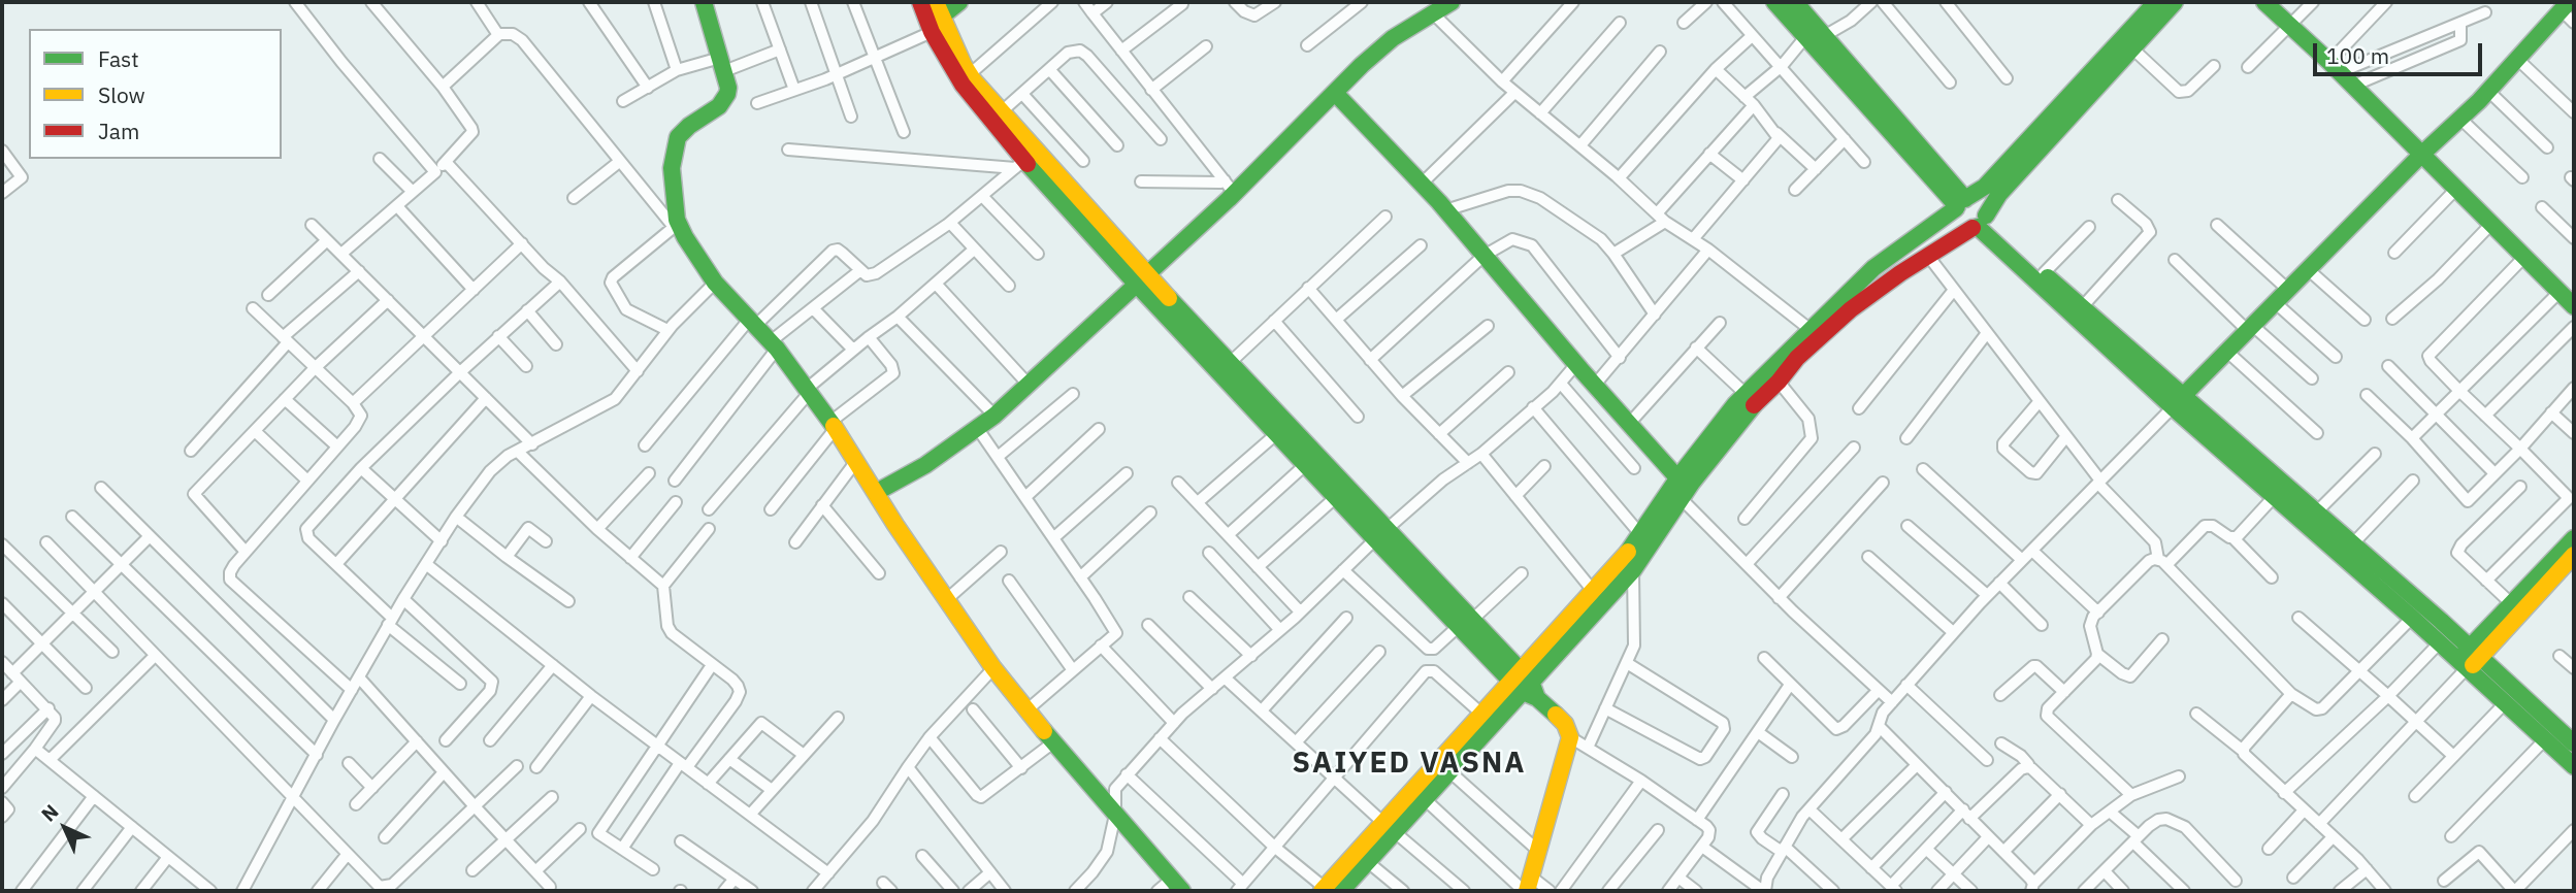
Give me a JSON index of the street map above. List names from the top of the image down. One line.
{"districts":["SAIYED VASNA"],"legend":["Fast","Slow","Jam"],"scale_bar":"100 m","north":"top left"}
